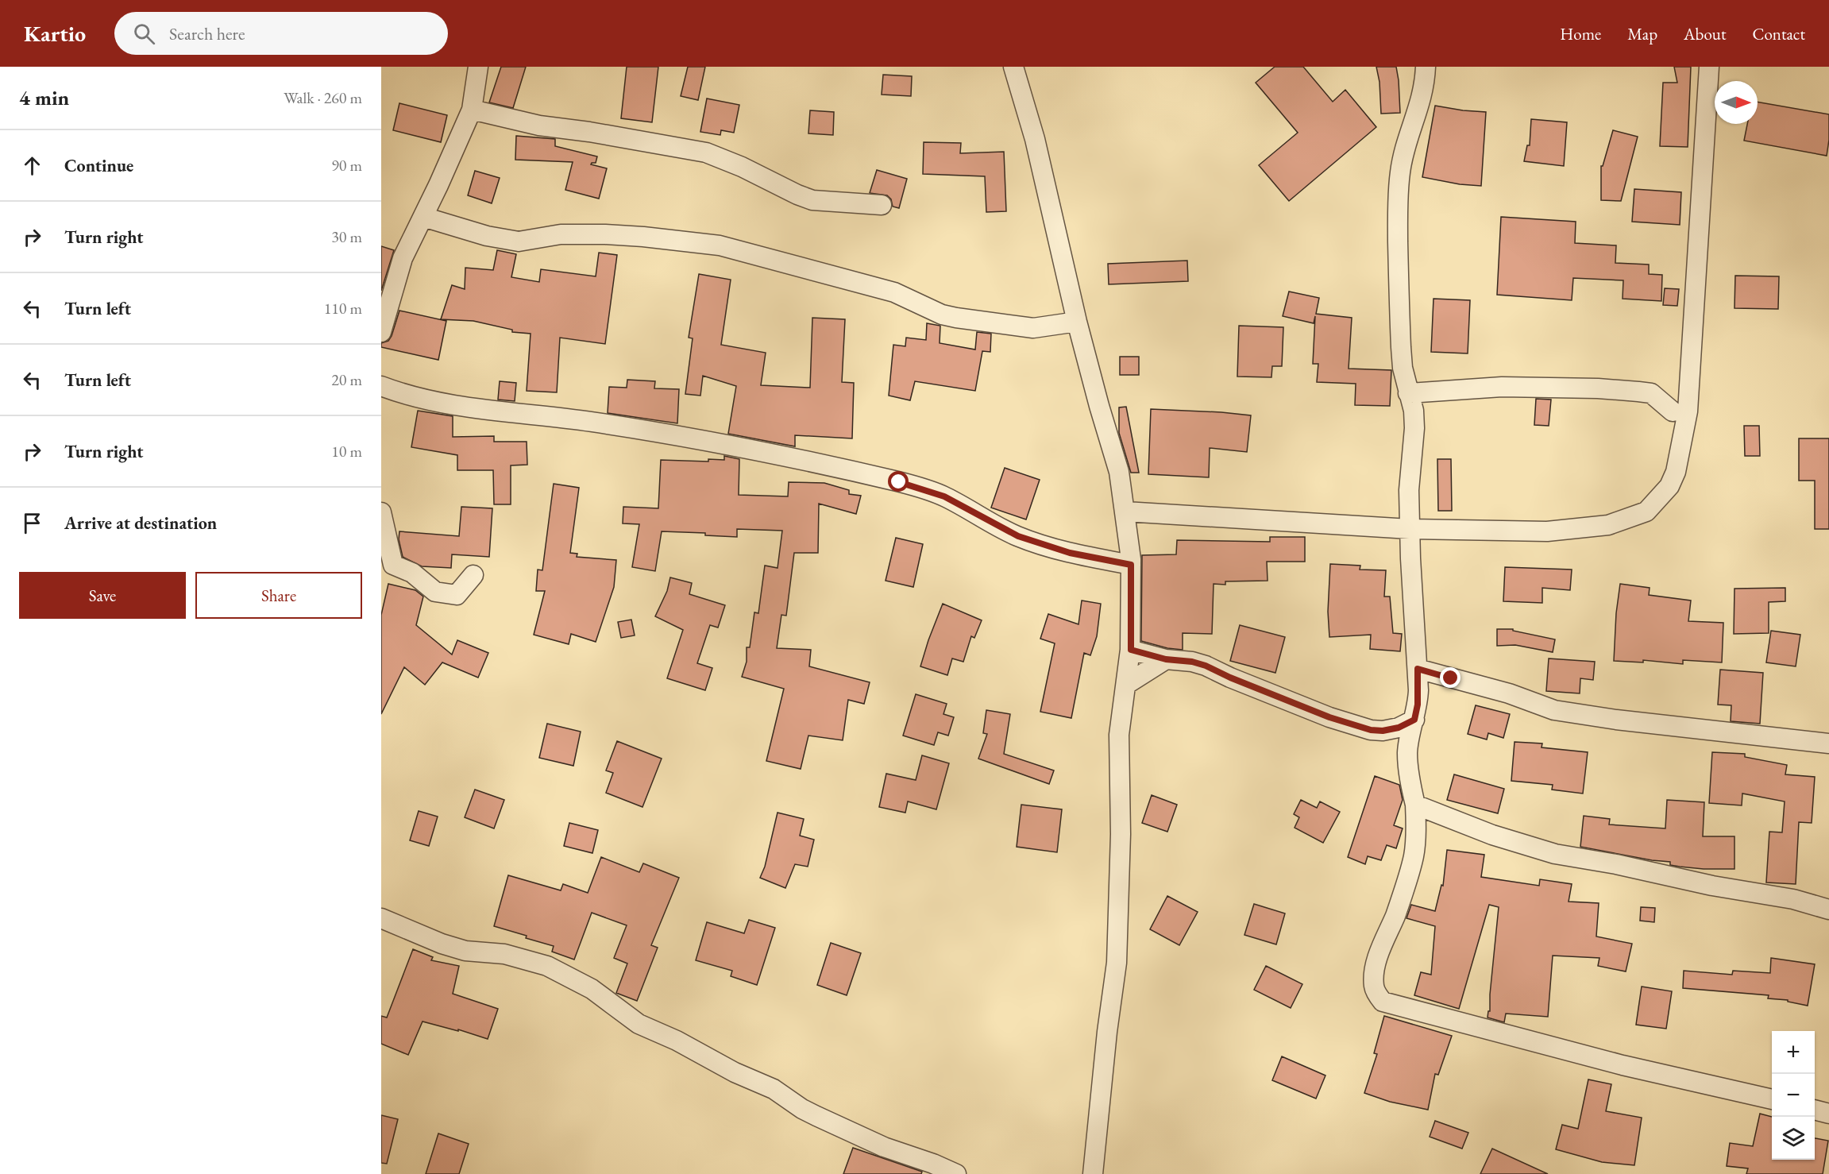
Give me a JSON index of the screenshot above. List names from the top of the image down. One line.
{"north":"right","page":{"header":"Kartio","search":"Search here","nav":["Home","Map","About","Contact"],"heading":["4 min","Walk · 260 m"],"list":[["Continue","90 m"],["Turn right","30 m"],["Turn left","110 m"],["Turn left","20 m"],["Turn right","10 m"],"Arrive at destination"],"buttons":["Save","Share"],"map_buttons":["+","−"]}}
